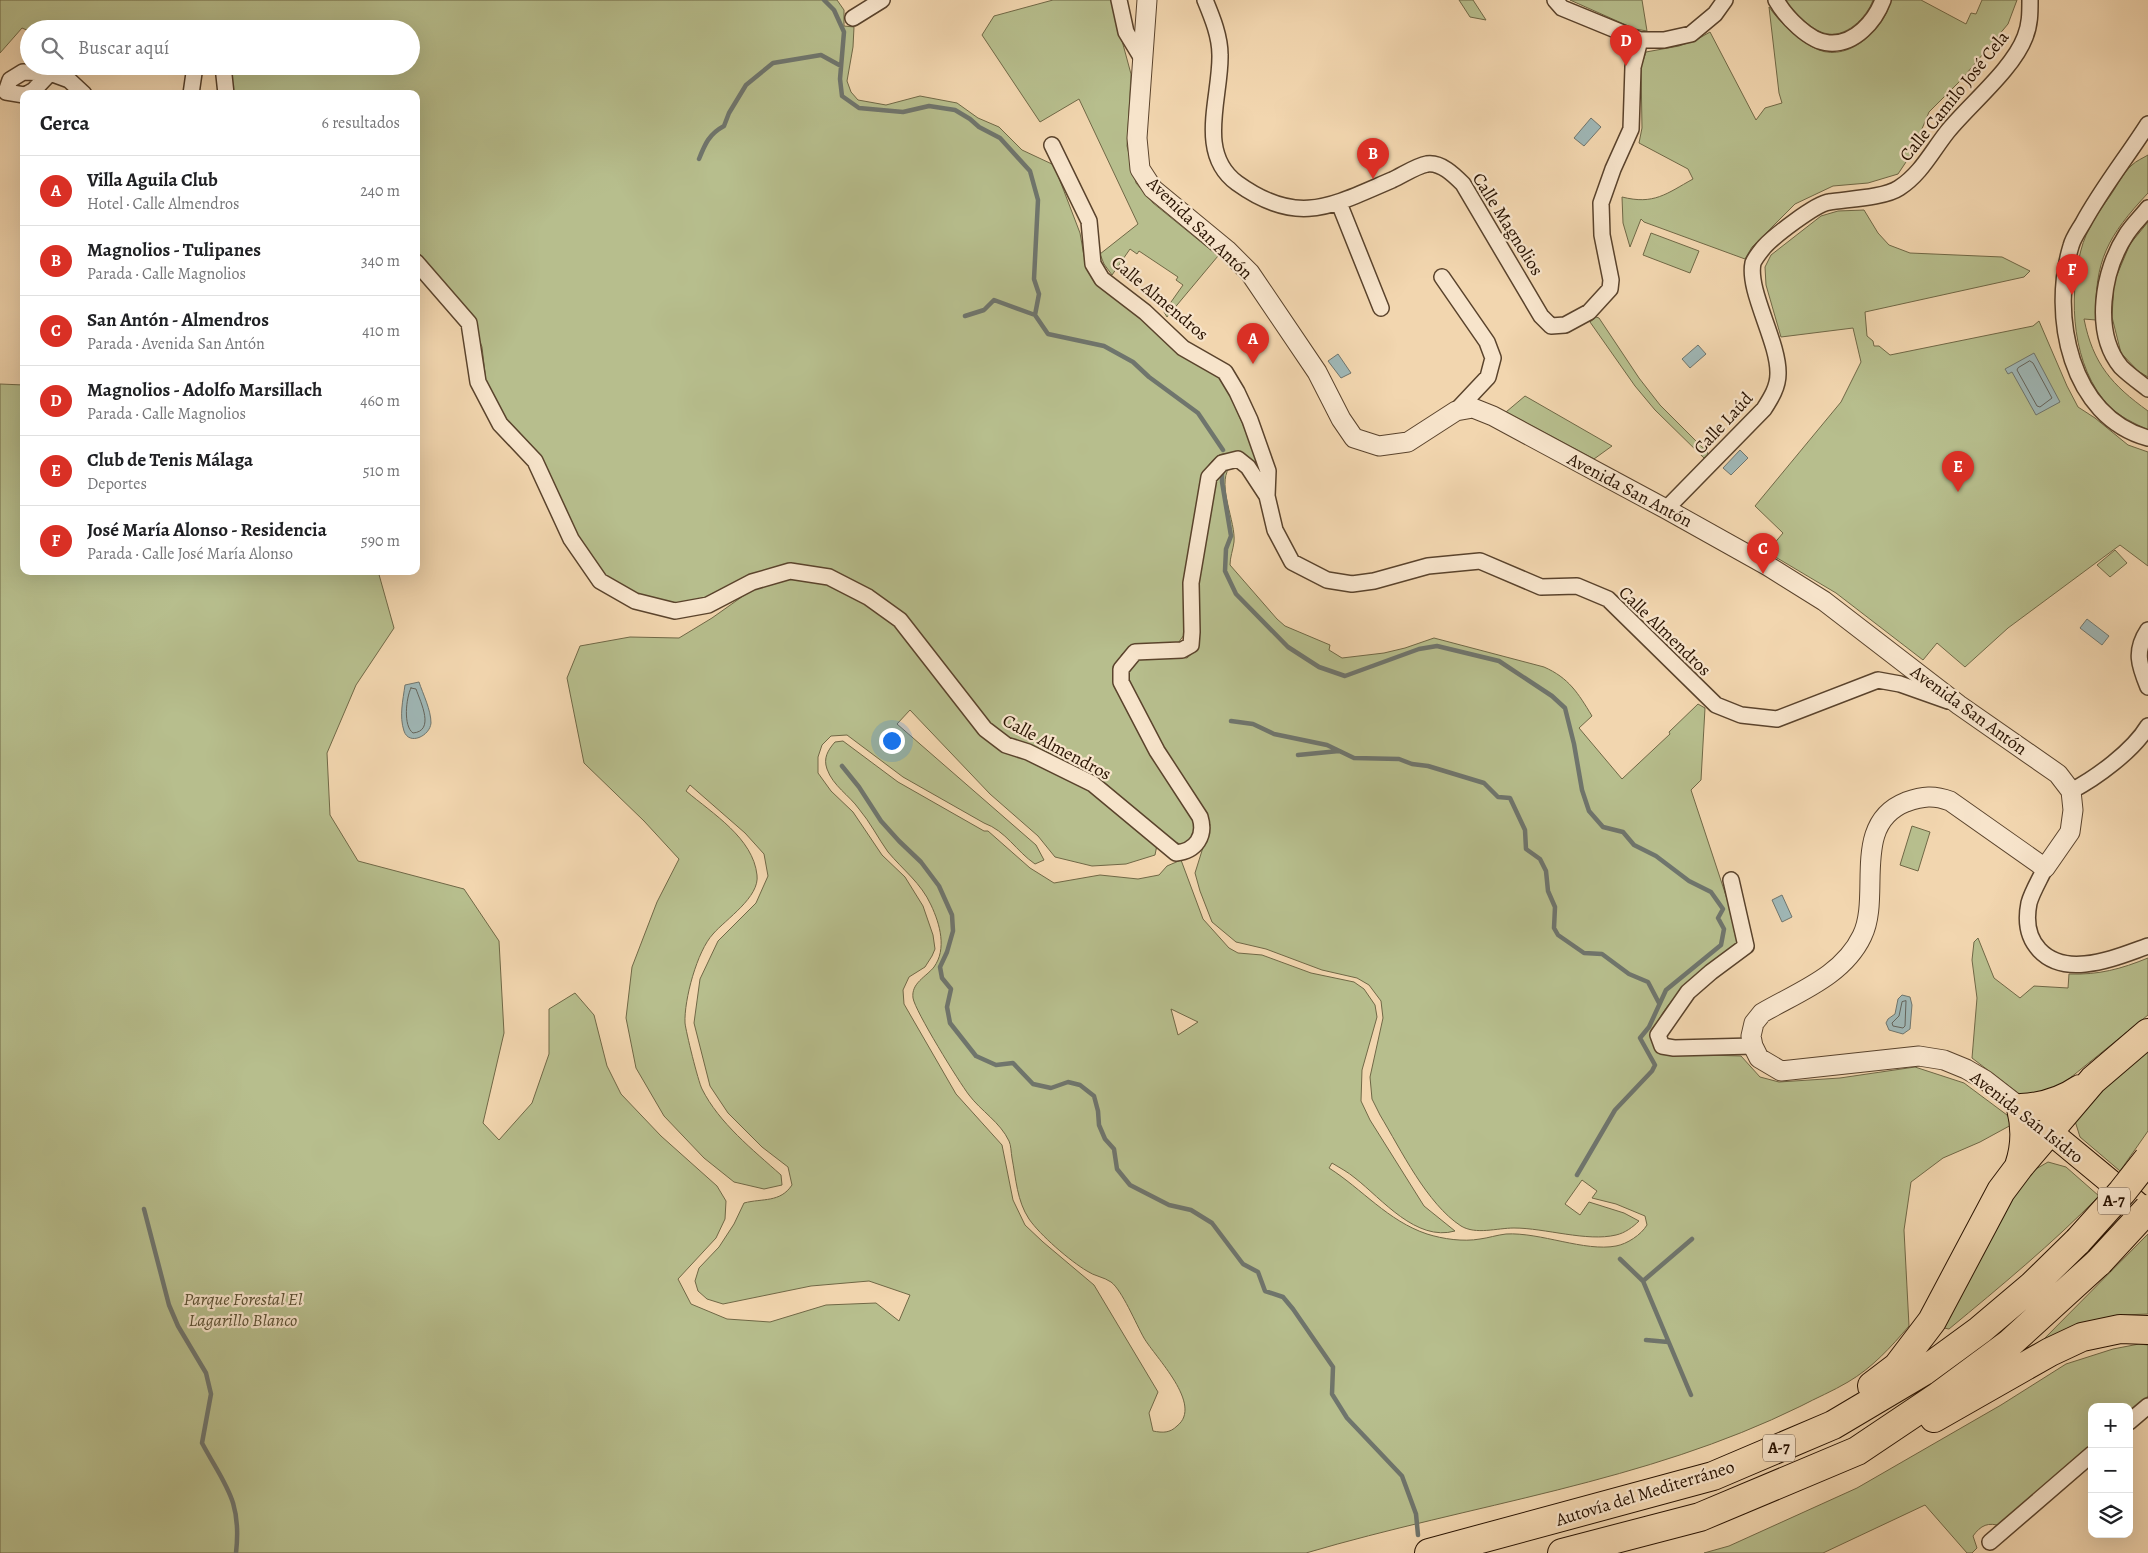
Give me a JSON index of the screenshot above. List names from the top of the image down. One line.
{"streets":{"highway":["A-7","Autovía del Mediterráneo"],"main road":["Avenida San Isidro"],"street":["Calle Camilo José Cela","Calle Magnolios","Avenida San Antón","Calle Almendros","Calle Laúd"]},"crossings":[["Calle Camilo José Cela","Calle Laúd"],["Avenida San Antón","Calle Almendros"],["Avenida San Antón","Calle Laúd"]],"parks":["Parque Forestal El Lagarillo Blanco"],"page":{"search":"Buscar aquí","pins":["D","B","F","A","E","C"],"heading":["Cerca","6 resultados"],"list":[{"mark":"A","name":"Villa Aguila Club","note":"Hotel · Calle Almendros","value":"240 m"},{"mark":"B","name":"Magnolios - Tulipanes","note":"Parada · Calle Magnolios","value":"340 m"},{"mark":"C","name":"San Antón - Almendros","note":"Parada · Avenida San Antón","value":"410 m"},{"mark":"D","name":"Magnolios - Adolfo Marsillach","note":"Parada · Calle Magnolios","value":"460 m"},{"mark":"E","name":"Club de Tenis Málaga","note":"Deportes","value":"510 m"},{"mark":"F","name":"José María Alonso - Residencia","note":"Parada · Calle José María Alonso","value":"590 m"}],"map_buttons":["+","−"]}}
